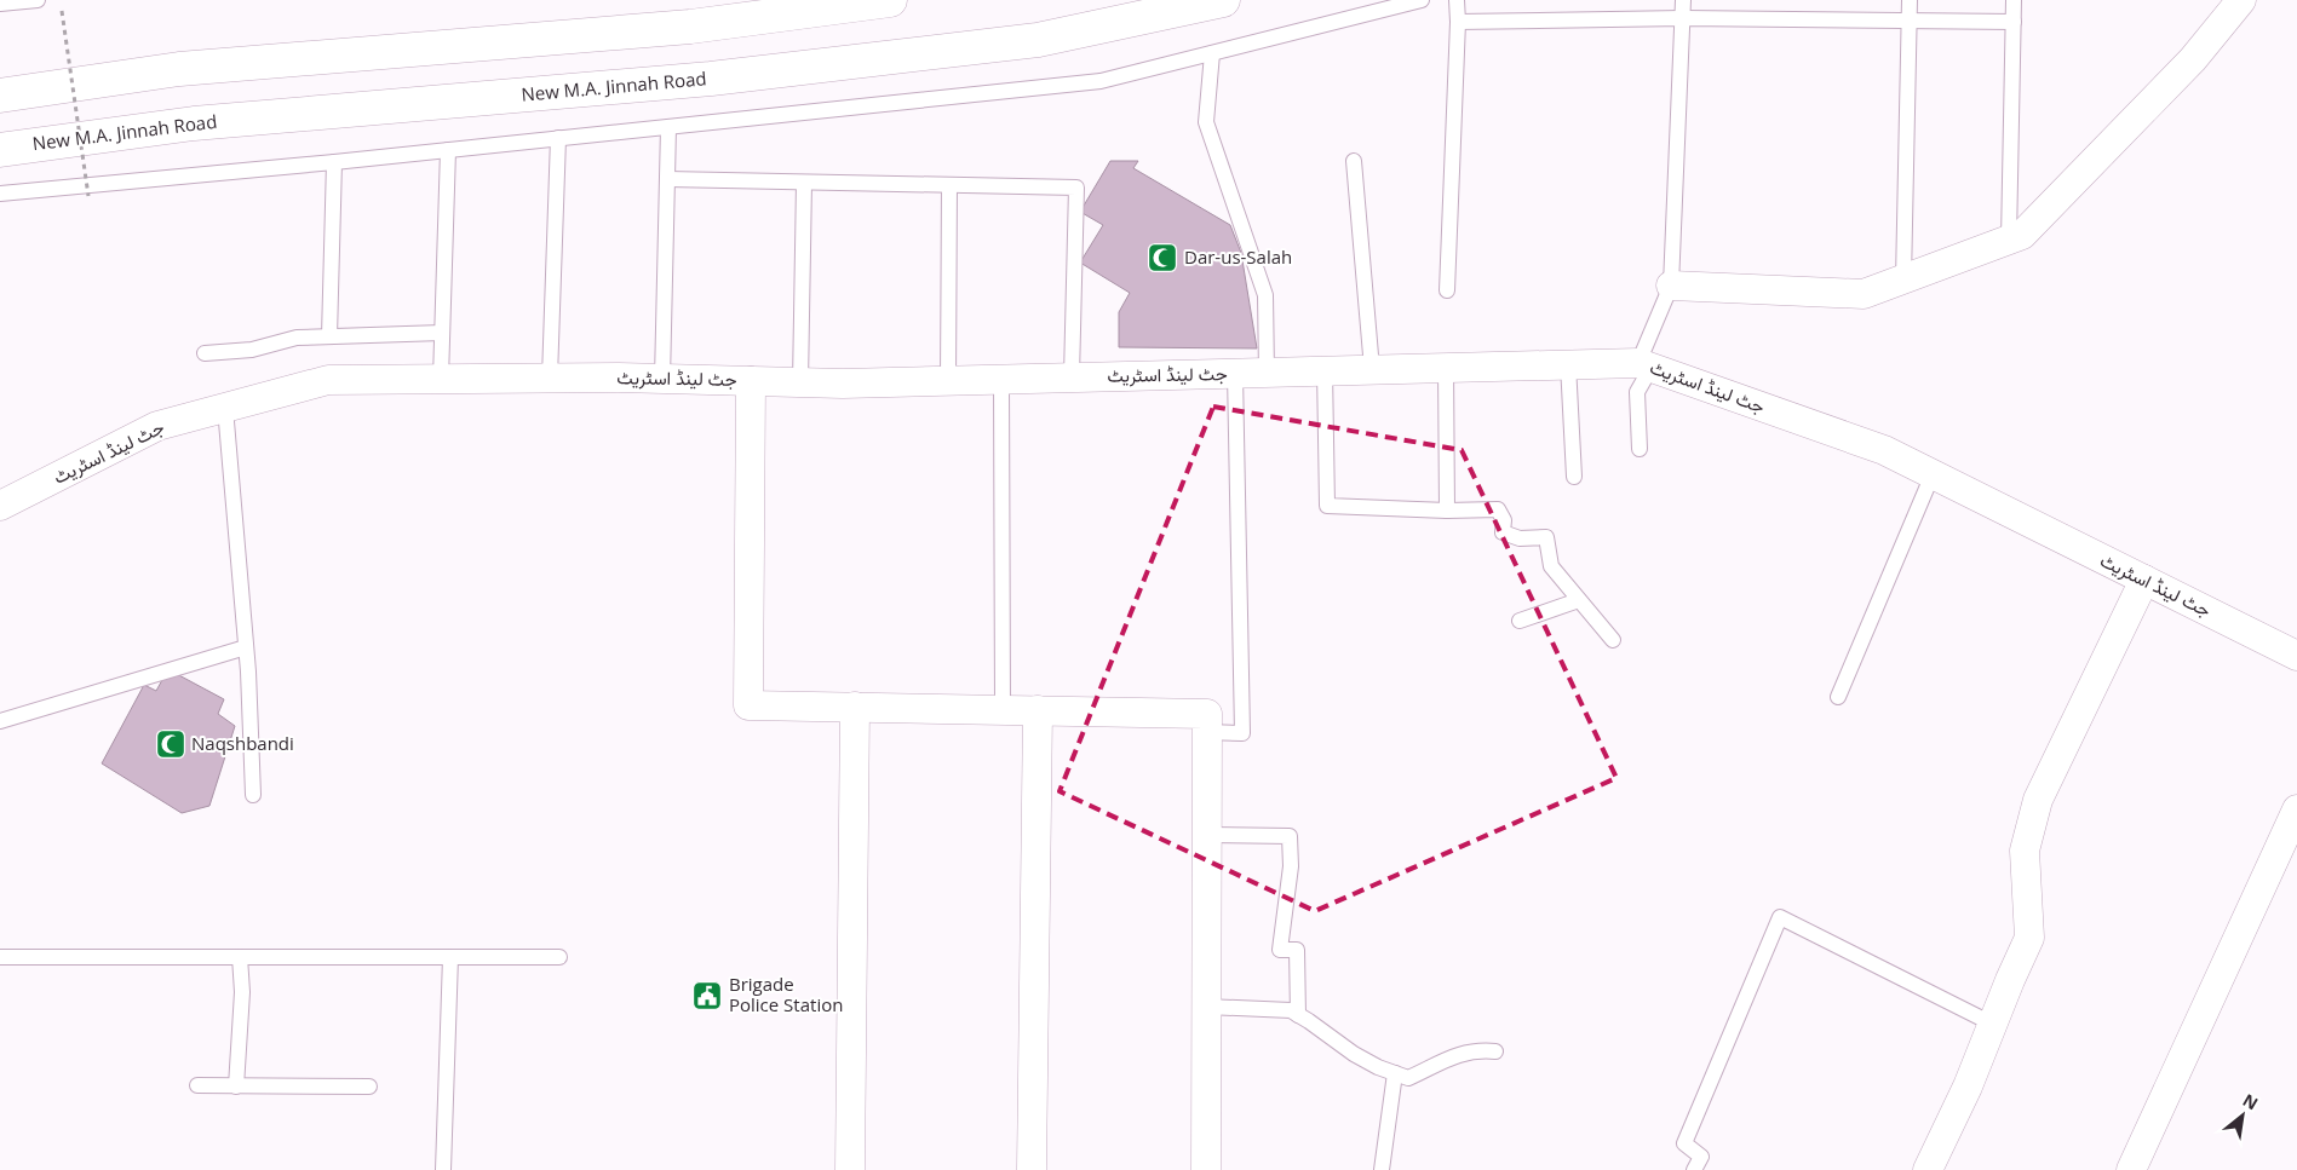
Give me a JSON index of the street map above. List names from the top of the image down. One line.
{"streets":{"main road":["New M.A. Jinnah Road"],"street":["جٹ لینڈ اسٹریٹ"]},"places":{"mosque":["Dar-us-Salah","Naqshbandi"],"public building":["Brigade Police Station"]},"north":"top right"}
